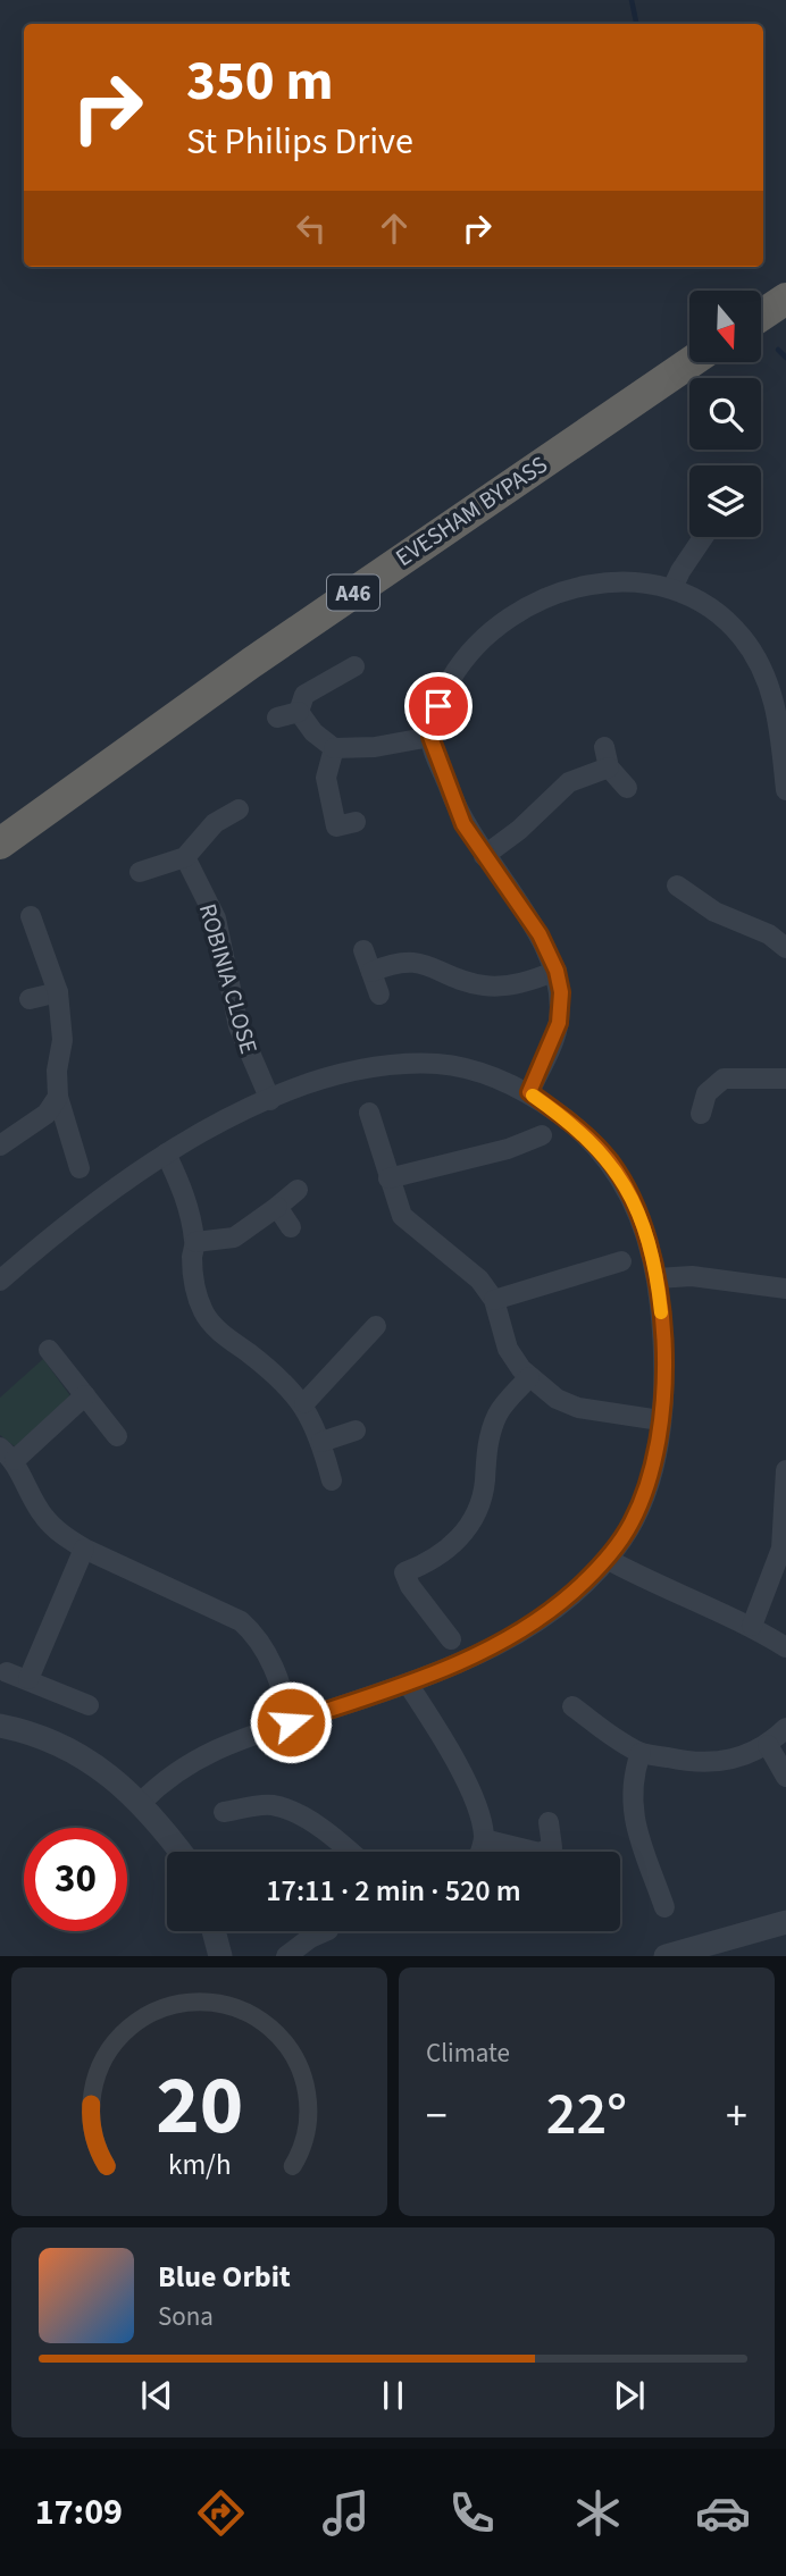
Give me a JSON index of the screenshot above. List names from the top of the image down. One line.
{"streets":{"highway":["EVESHAM BYPASS","A46"],"street":["ROBINIA CLOSE"]},"north":"bottom","page":{"turn":["350 m","St Philips Drive"],"limit":"30","trip":"17:11 · 2 min · 520 m","tile":"Climate","heat":["−","22°","+"],"song":["Blue Orbit","Sona"],"tabs":"17:09","gauge":["20","km/h"]}}
